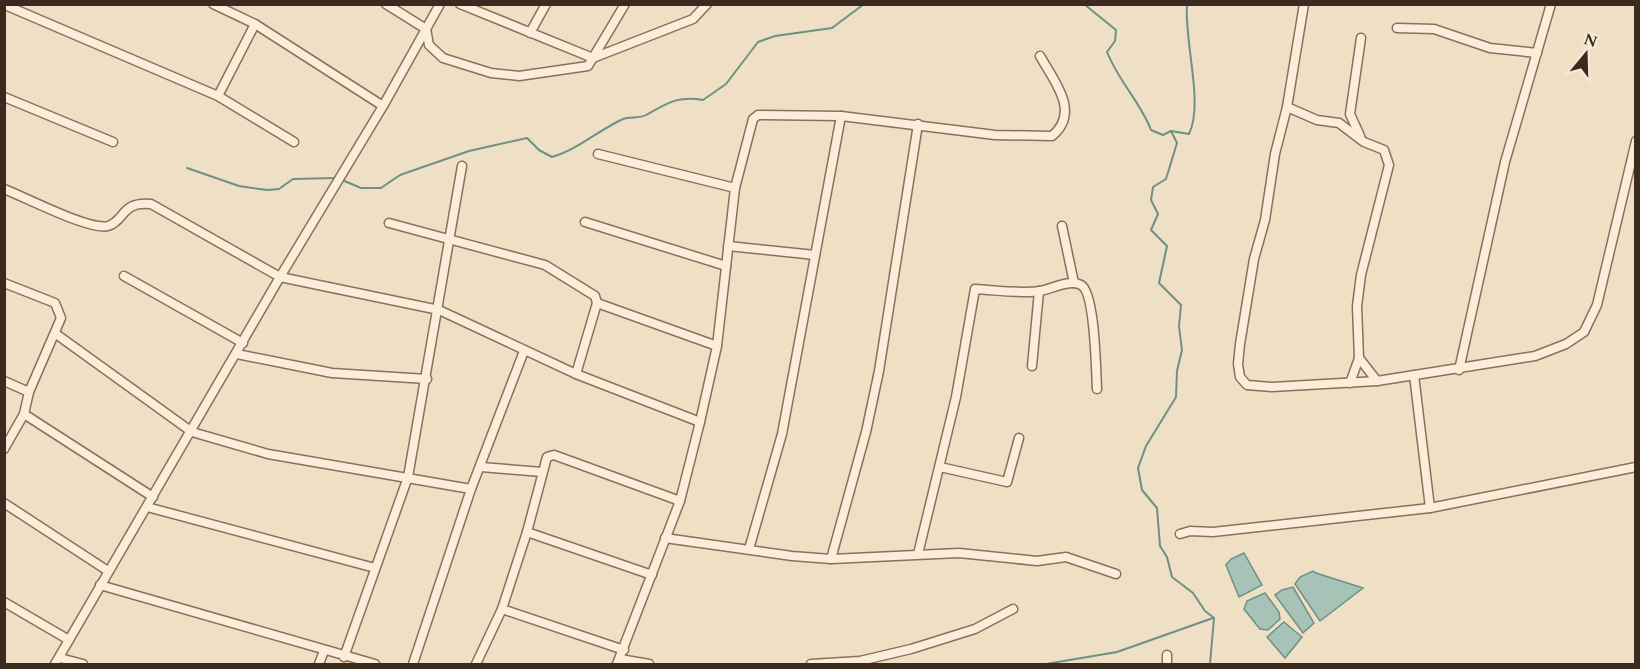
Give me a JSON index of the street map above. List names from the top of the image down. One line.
{"north":"top"}
